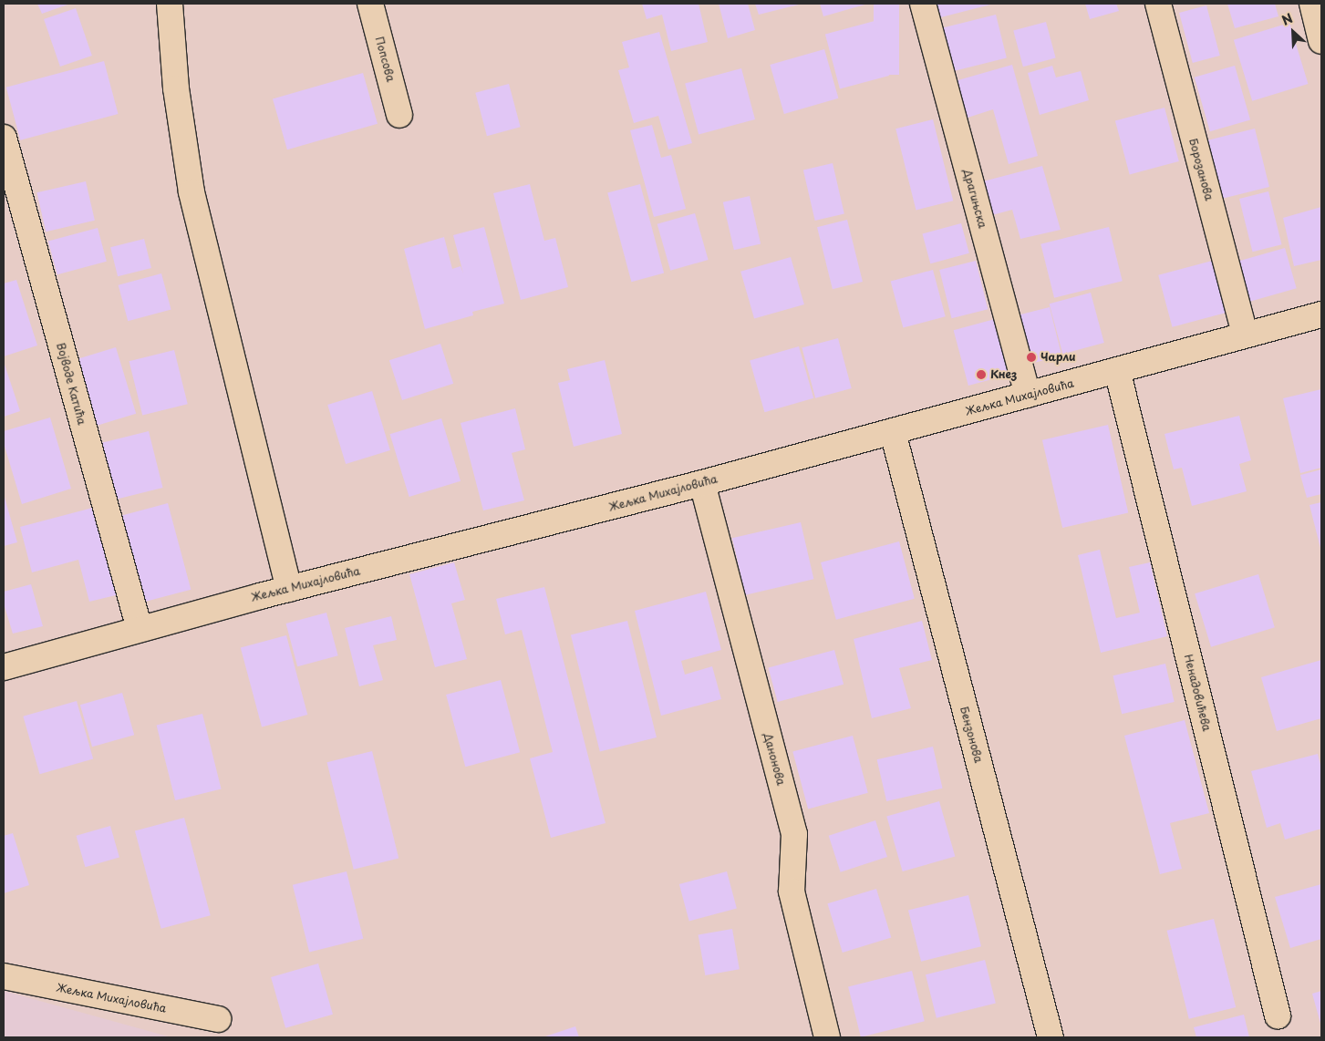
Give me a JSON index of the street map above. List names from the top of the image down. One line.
{"streets":{"street":["Попсова","Борозанова","Драгињска","Војводе Катића","Жељка Михајловића","Ненадовићева","Бензонова","Данонова"]},"crossings":[["Борозанова","Жељка Михајловића"],["Драгињска","Жељка Михајловића"],["Војводе Катића","Жељка Михајловића"],["Жељка Михајловића","Ненадовићева"],["Жељка Михајловића","Бензонова"],["Жељка Михајловића","Данонова"]],"places":["Чарли","Кнез"],"north":"top left"}
